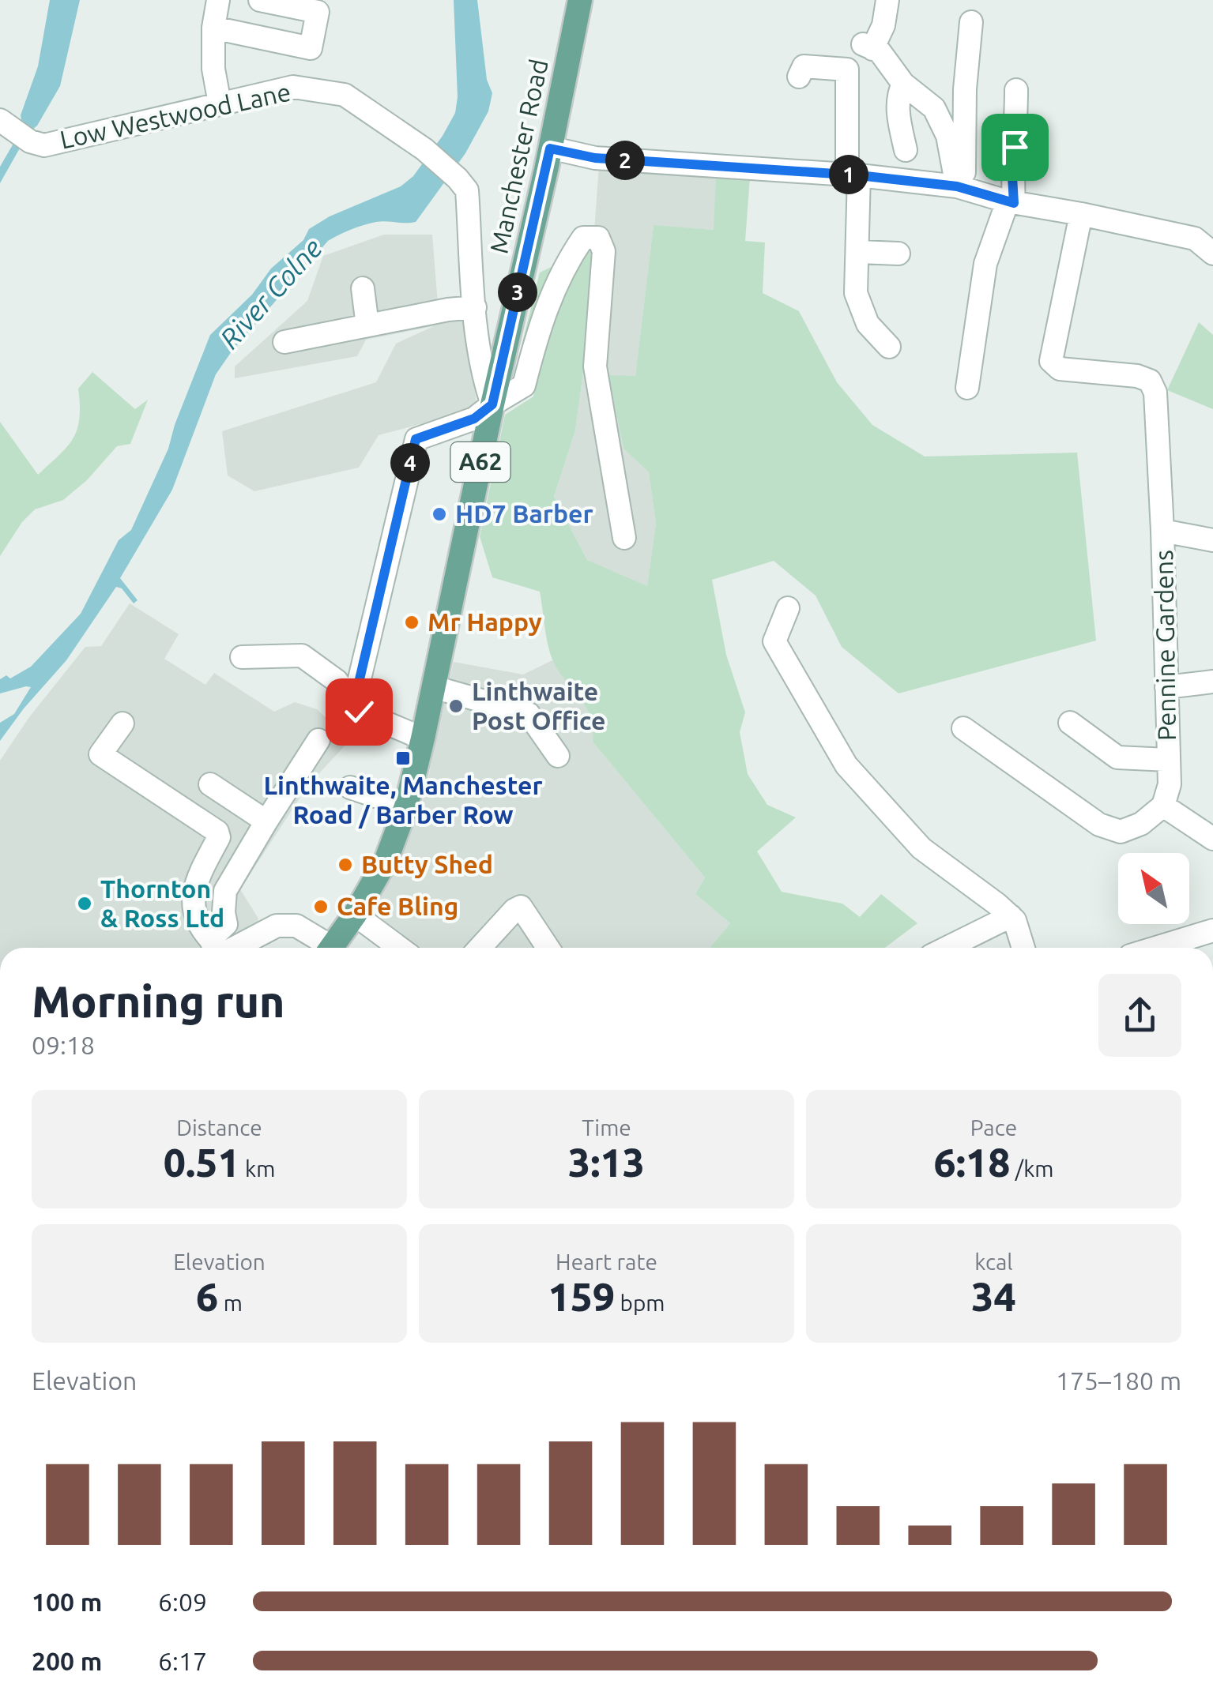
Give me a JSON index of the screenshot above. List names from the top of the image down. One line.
{"streets":{"main road":["Manchester Road","A62"],"street":["Low Westwood Lane","Pennine Gardens"]},"water":["River Colne"],"places":{"other":["HD7 Barber","Mr Happy","Linthwaite Post Office","Butty Shed","Thornton & Ross Ltd","Cafe Bling"],"transit":["Linthwaite, Manchester Road / Barber Row"]},"north":"top left","page":{"pins":["2","1","3","4"],"heading":["Morning run","09:18"],"stats":[["Distance","0.51 km"],["Time","3:13"],["Pace","6:18 /km"],["Elevation","6 m"],["Heart rate","159 bpm"],["kcal","34"]],"chart":["Elevation","175–180 m"],"list":[{"name":"100 m","note":"6:09"},{"name":"200 m","note":"6:17"}]}}
